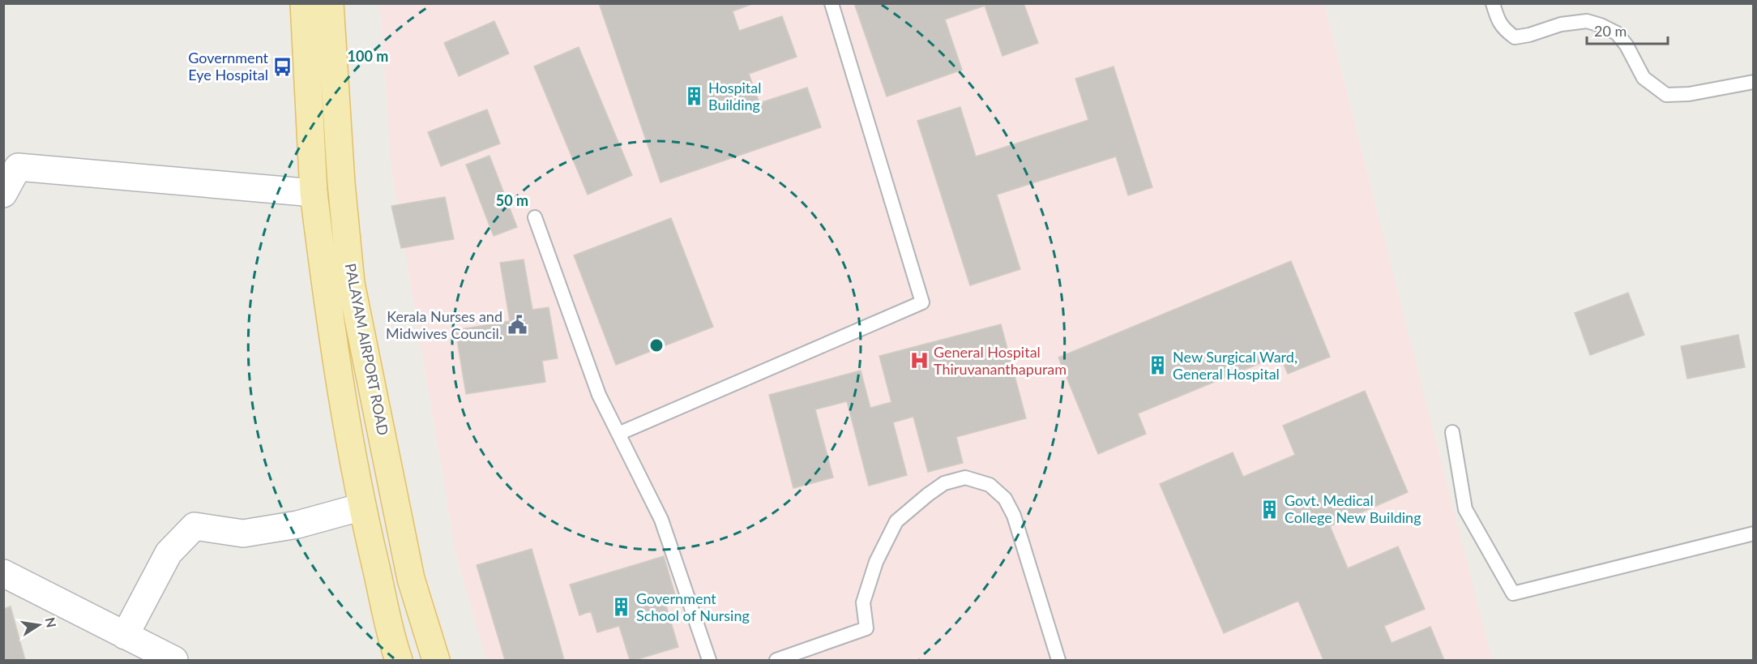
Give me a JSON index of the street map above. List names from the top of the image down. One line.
{"streets":{"main road":["PALAYAM AIRPORT ROAD"]},"places":{"bus stop":["Government Eye Hospital"],"building":["Hospital Building","New Surgical Ward, General Hospital","Govt. Medical College New Building","Government School of Nursing"],"public building":["Kerala Nurses and Midwives Council."],"hospital":["General Hospital Thiruvananthapuram"]},"scale_bar":"20 m","north":"right","rings":["100 m","50 m"]}
